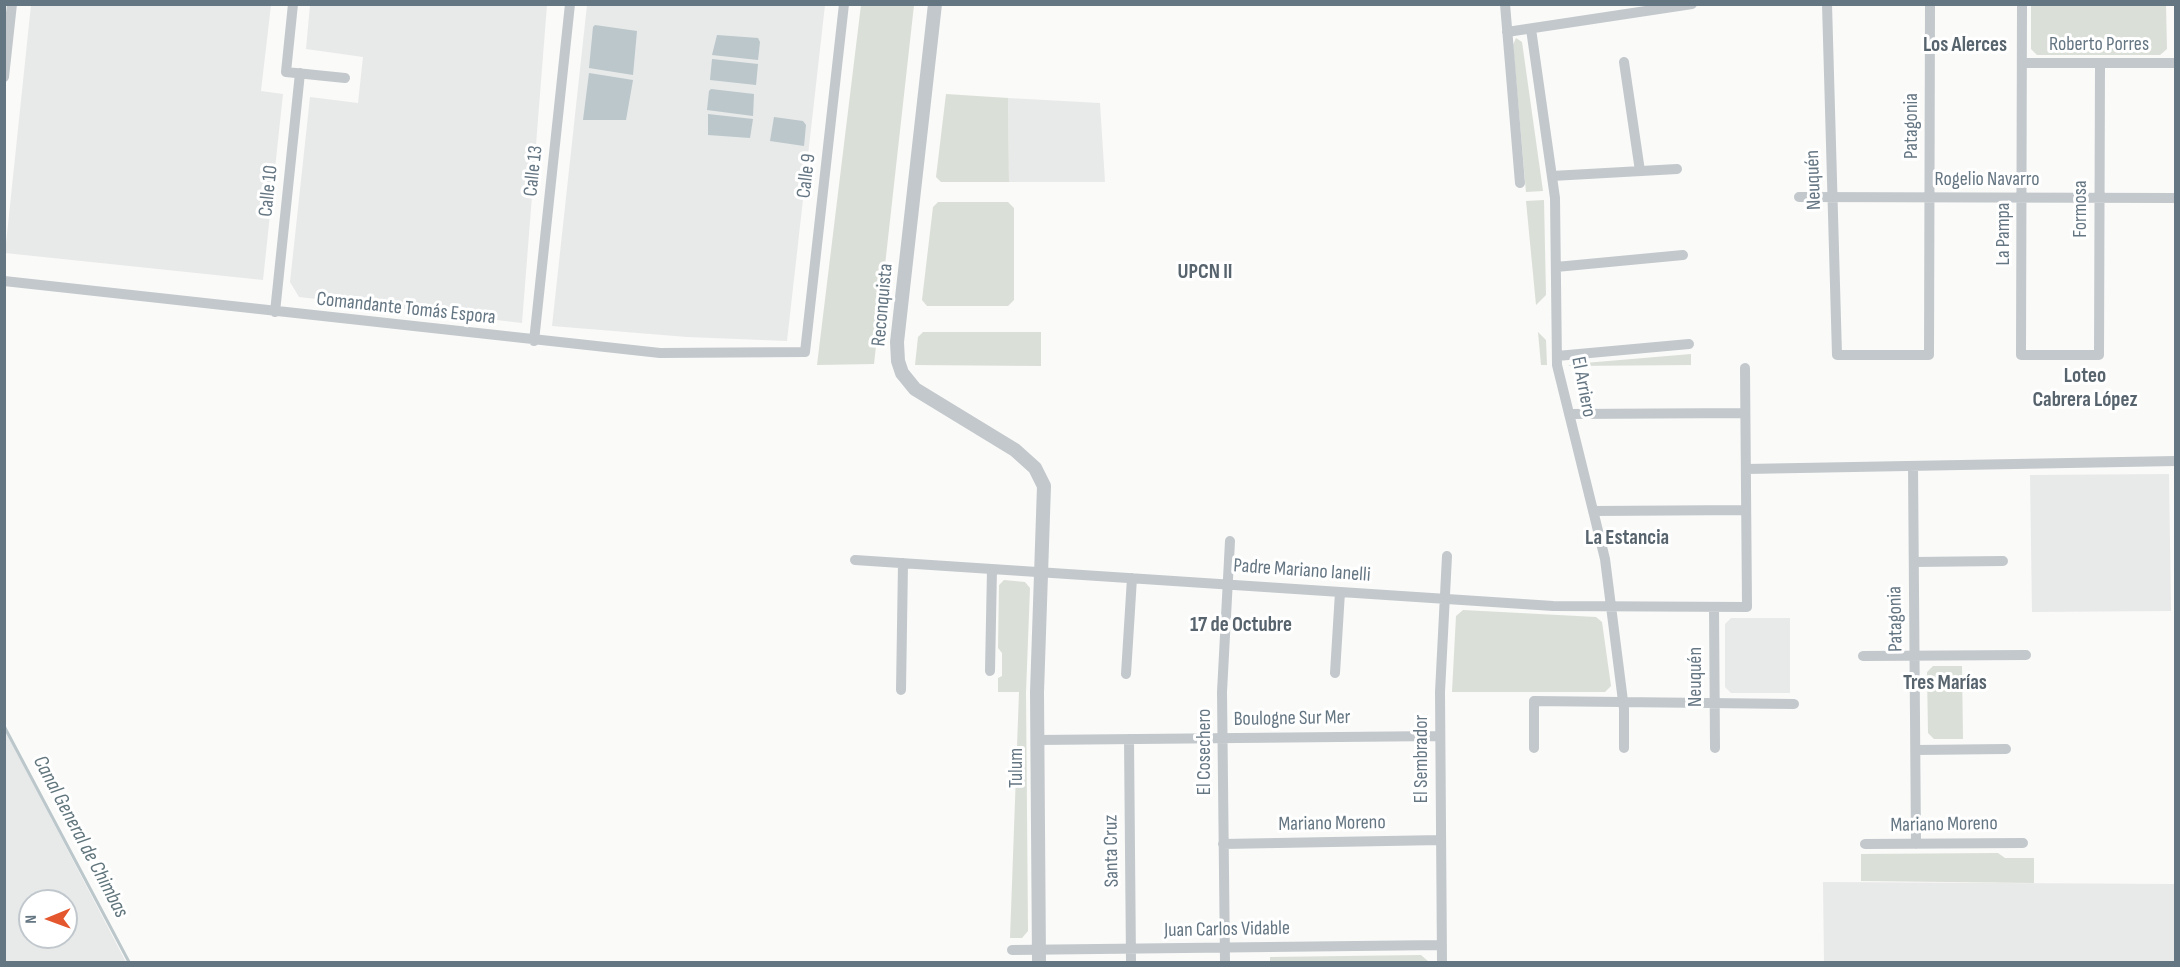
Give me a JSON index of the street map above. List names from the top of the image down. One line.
{"streets":{"street":["Roberto Porres","Patagonia","Calle 13","Calle 9","Neuquén","Rogelio Navarro","Calle 10","Formosa","La Pampa","Reconquista","Comandante Tomás Espora","El Arriero","Padre Mariano Ianelli","Boulogne Sur Mer","El Cosechero","El Sembrador","Tulum","Mariano Moreno","Santa Cruz","Juan Carlos Vidable"]},"crossings":[["Roberto Porres","Formosa"],["Roberto Porres","La Pampa"],["Patagonia","Neuquén"],["Patagonia","Rogelio Navarro"],["Patagonia","Mariano Moreno"],["Calle 13","Comandante Tomás Espora"],["Calle 9","Comandante Tomás Espora"],["Neuquén","Rogelio Navarro"],["Neuquén","Padre Mariano Ianelli"],["Rogelio Navarro","Formosa"],["Rogelio Navarro","La Pampa"],["Calle 10","Comandante Tomás Espora"],["Formosa","La Pampa"],["Reconquista","Padre Mariano Ianelli"],["Reconquista","Tulum"],["El Arriero","Padre Mariano Ianelli"],["Padre Mariano Ianelli","El Cosechero"],["Padre Mariano Ianelli","El Sembrador"],["Padre Mariano Ianelli","Tulum"],["Boulogne Sur Mer","El Cosechero"],["Boulogne Sur Mer","El Sembrador"],["Boulogne Sur Mer","Tulum"],["Boulogne Sur Mer","Santa Cruz"],["El Cosechero","Mariano Moreno"],["El Cosechero","Juan Carlos Vidable"],["El Sembrador","Mariano Moreno"],["El Sembrador","Juan Carlos Vidable"],["Tulum","Juan Carlos Vidable"],["Santa Cruz","Juan Carlos Vidable"]],"districts":["Los Alerces","UPCN II","Loteo Cabrera López","La Estancia","17 de Octubre","Tres Marías"],"water":["Canal General de Chimbas"],"north":"left"}
